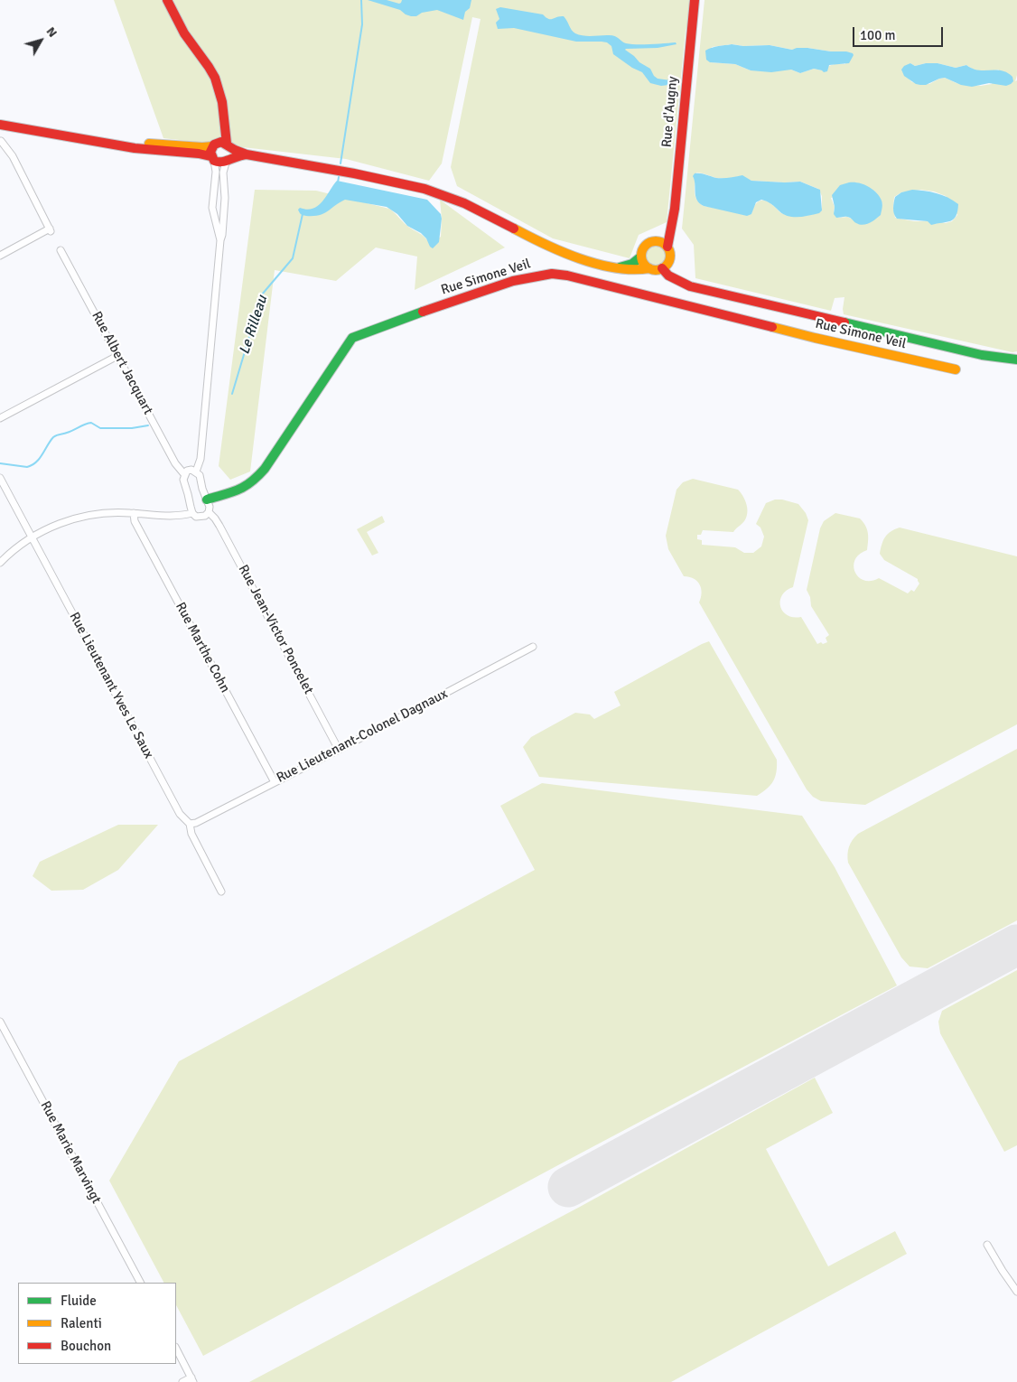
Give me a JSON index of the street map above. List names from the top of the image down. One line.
{"streets":{"main road":["Rue d'Augny","Rue Simone Veil"],"street":["Rue Albert Jacquart","Rue Jean-Victor Poncelet","Rue Marthe Cohn","Rue Lieutenant Yves Le Saux","Rue Lieutenant-Colonel Dagnaux","Rue Marie Marvingt"]},"crossings":[["Rue Jean-Victor Poncelet","Rue Lieutenant-Colonel Dagnaux"],["Rue Marthe Cohn","Rue Lieutenant-Colonel Dagnaux"],["Rue Lieutenant Yves Le Saux","Rue Lieutenant-Colonel Dagnaux"]],"water":["Le Rilleau"],"legend":["Fluide","Ralenti","Bouchon"],"scale_bar":"100 m","north":"top right"}
